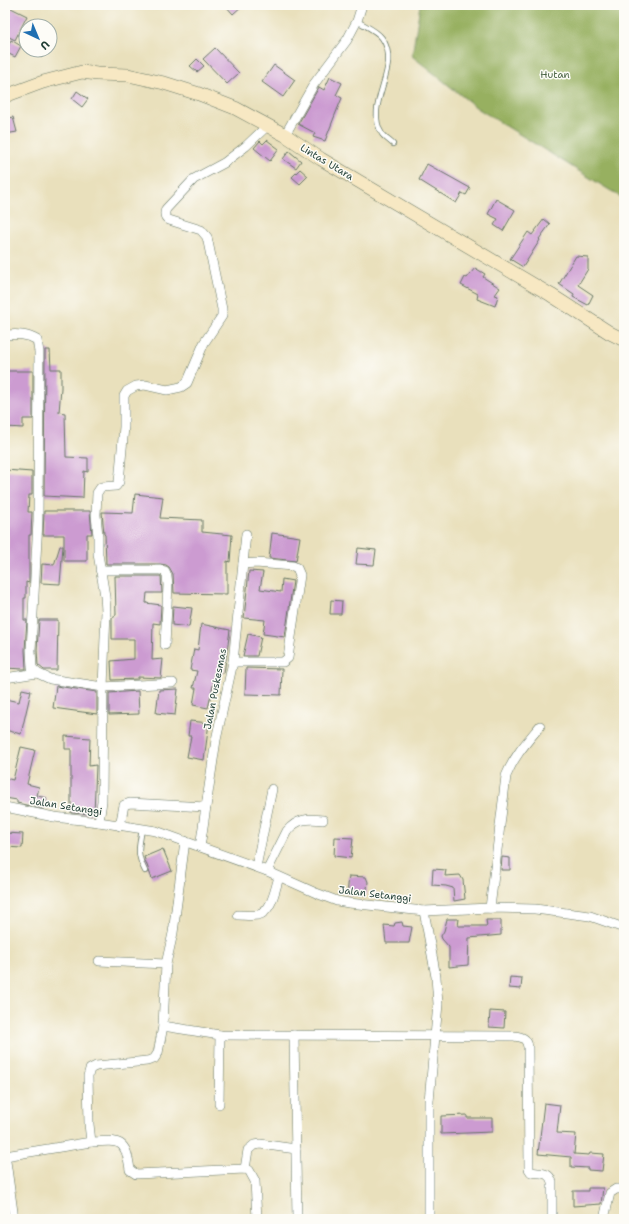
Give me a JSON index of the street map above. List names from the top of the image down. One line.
{"streets":{"street":["Lintas Utara","Jalan Puskesmas","Jalan Setanggi"]},"crossings":[["Jalan Puskesmas","Jalan Setanggi"]],"parks":["Hutan"],"north":"bottom right"}
